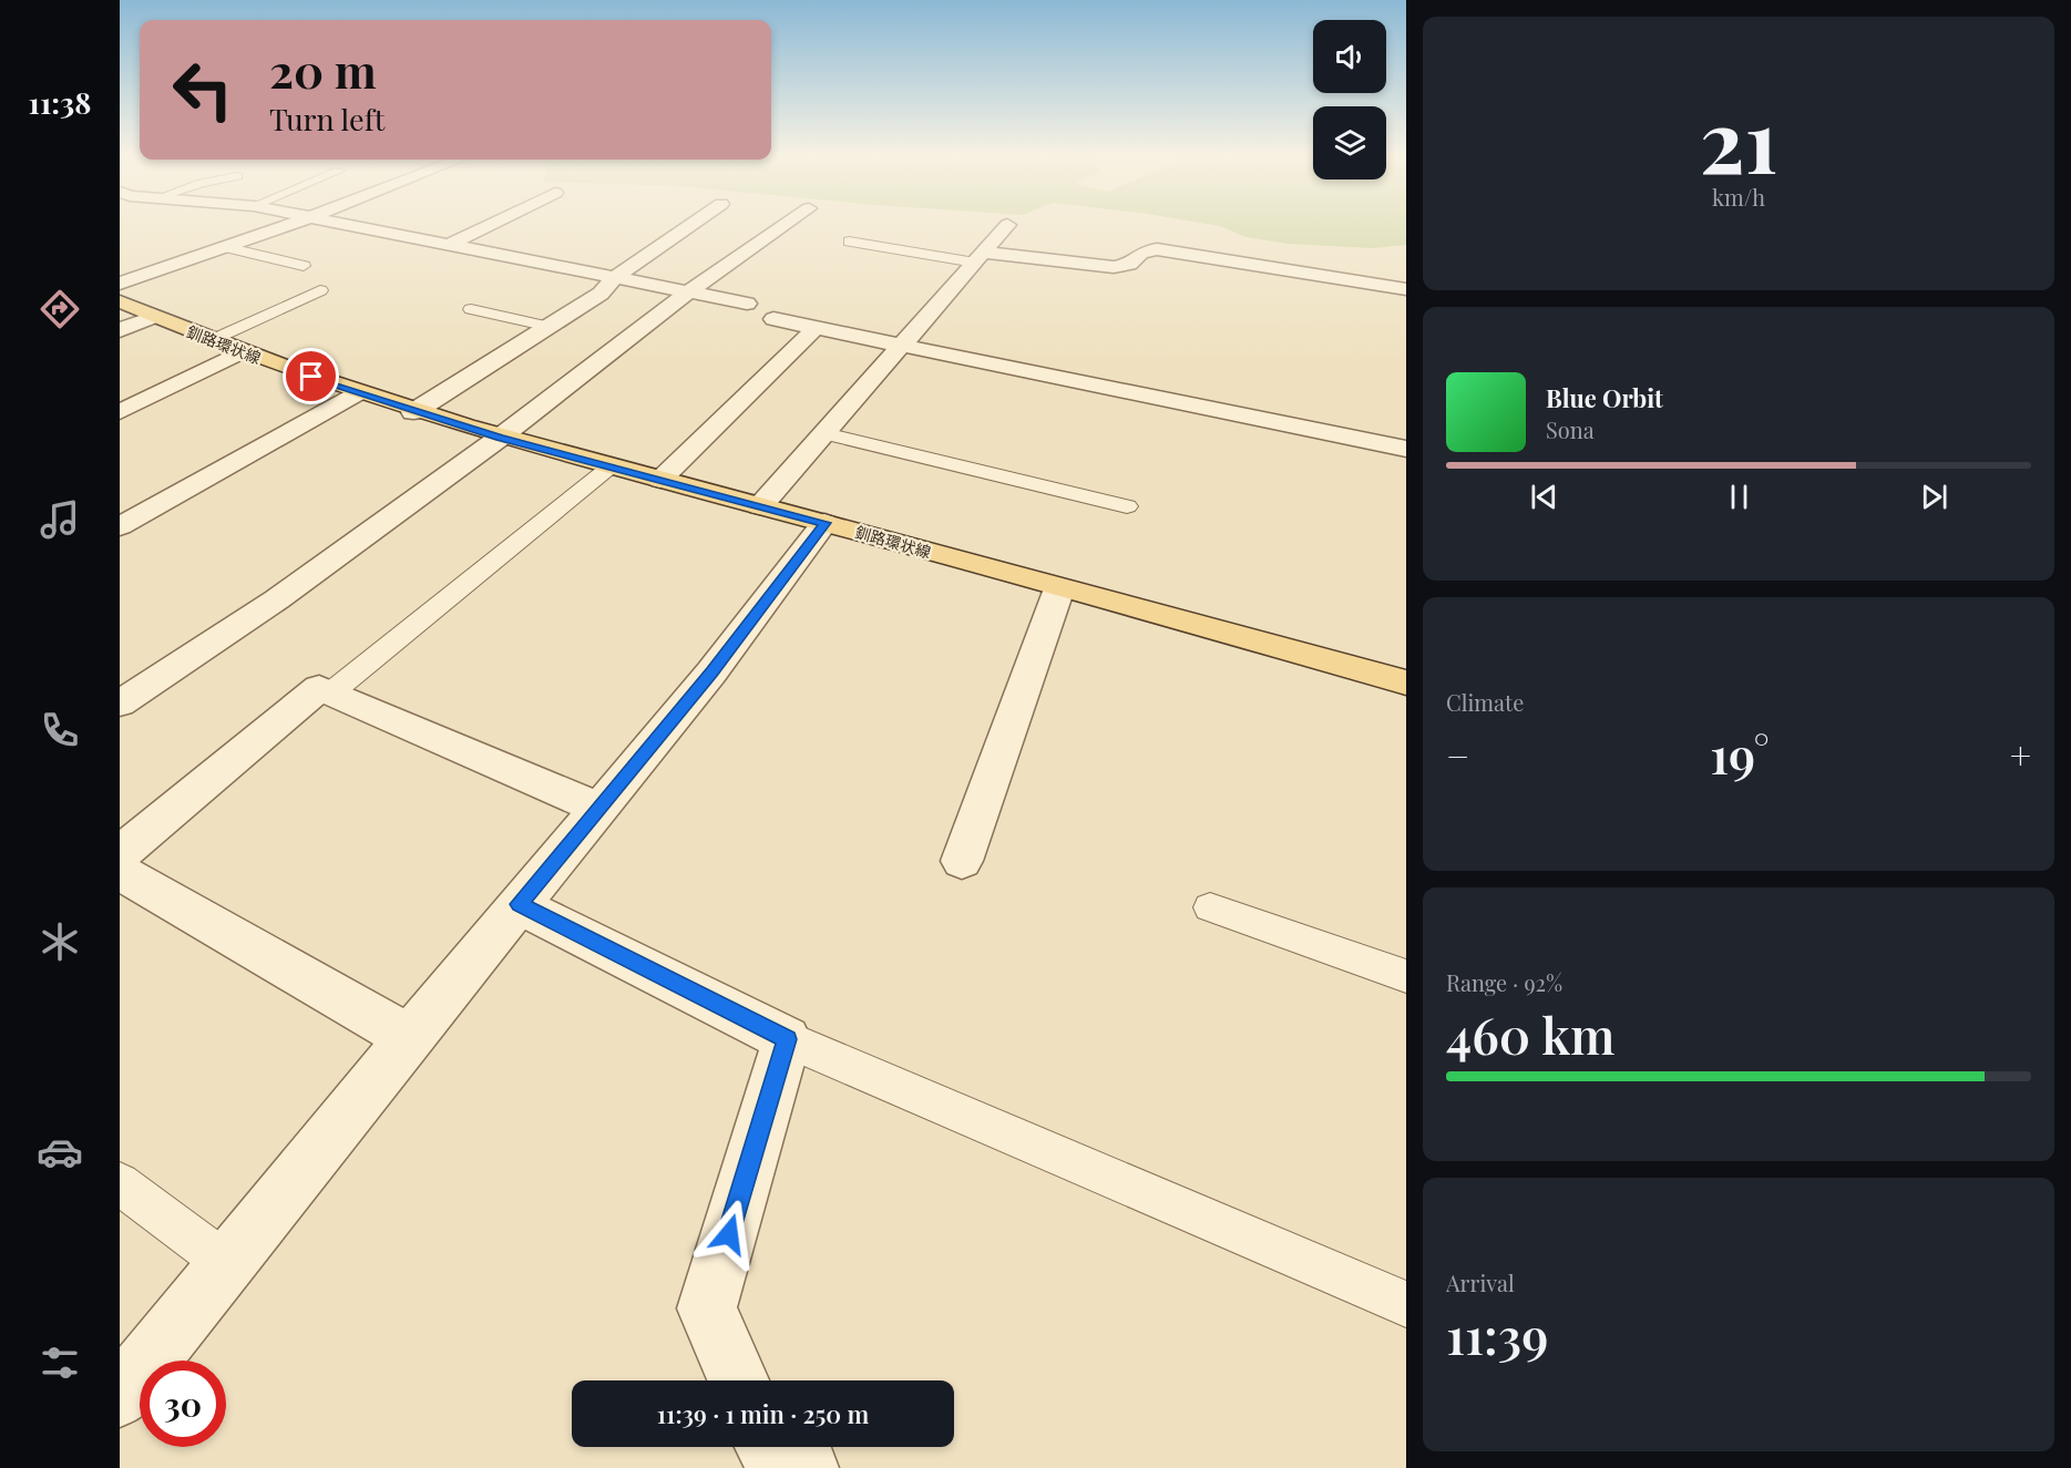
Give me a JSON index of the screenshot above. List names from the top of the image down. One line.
{"streets":{"main road":["釧路環状線"]},"page":{"tabs":"11:38","tile":[["21","km/h"],"Climate",["Range · 92%","460 km"],["Arrival","11:39"]],"turn":["20 m","Turn left"],"song":["Blue Orbit","Sona"],"heat":["−","19°","+"],"limit":"30","trip":"11:39 · 1 min · 250 m"}}
